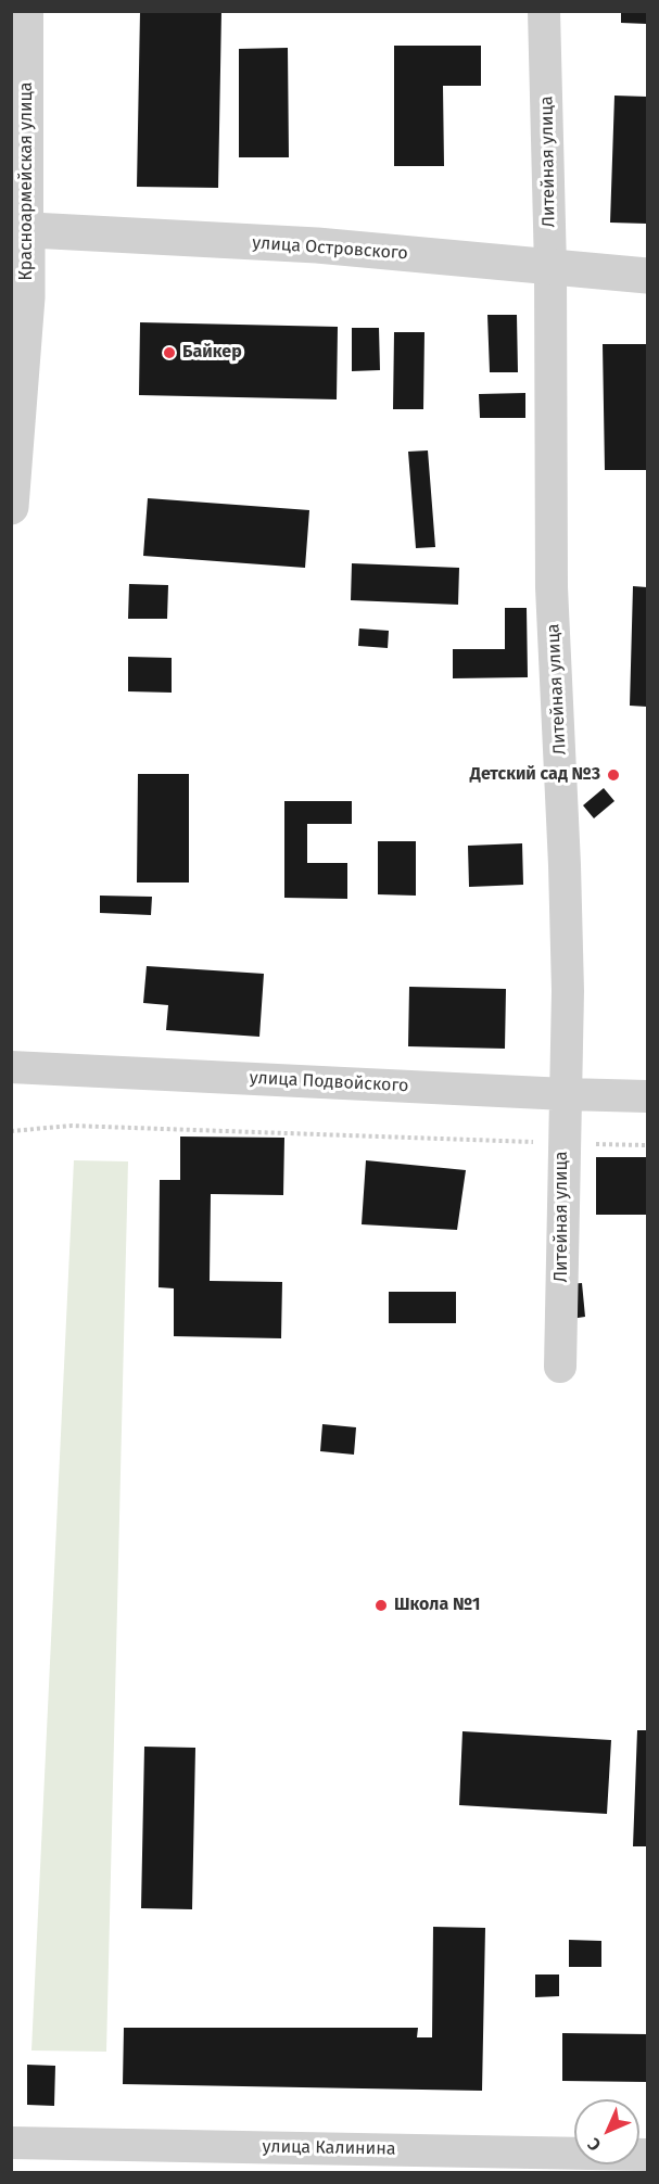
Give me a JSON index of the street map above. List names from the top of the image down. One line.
{"streets":{"street":["Литейная улица","Красноармейская улица","улица Островского","улица Подвойского","улица Калинина"]},"crossings":[["Литейная улица","улица Островского"],["Литейная улица","улица Подвойского"],["Красноармейская улица","улица Островского"]],"places":["Байкер","Детский сад №3","Школа №1"],"north":"bottom left"}
